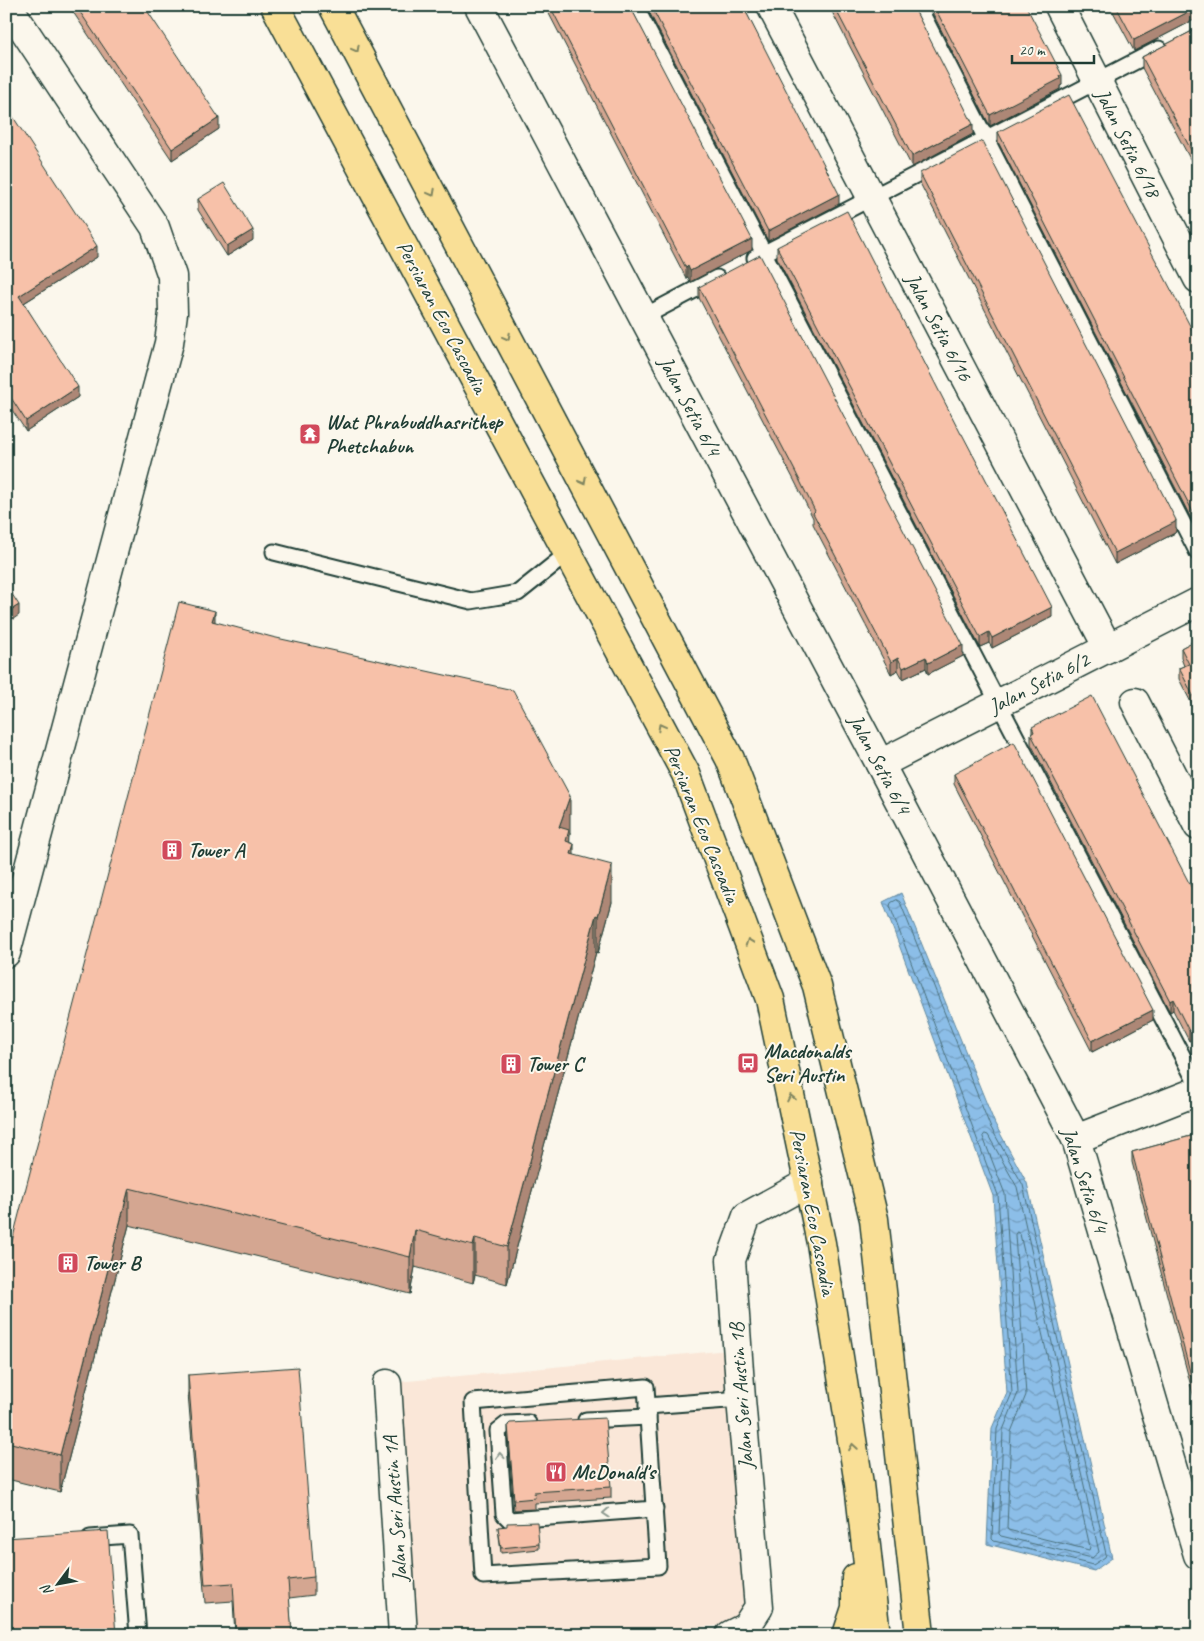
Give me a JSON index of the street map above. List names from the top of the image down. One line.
{"streets":{"main road":["Persiaran Eco Cascadia"],"street":["Jalan Setia 6/18","Jalan Setia 6/16","Jalan Setia 6/4","Jalan Setia 6/2","Jalan Seri Austin 1B","Jalan Seri Austin 1A"]},"crossings":[["Persiaran Eco Cascadia","Jalan Seri Austin 1B"],["Jalan Setia 6/16","Jalan Setia 6/2"],["Jalan Setia 6/4","Jalan Setia 6/2"]],"places":{"temple":["Wat Phrabuddhasrithep Phetchabun"],"building":["Tower A","Tower C","Tower B"],"bus stop":["Macdonalds Seri Austin"],"restaurant":["McDonald's"]},"scale_bar":"20 m","north":"bottom left"}
